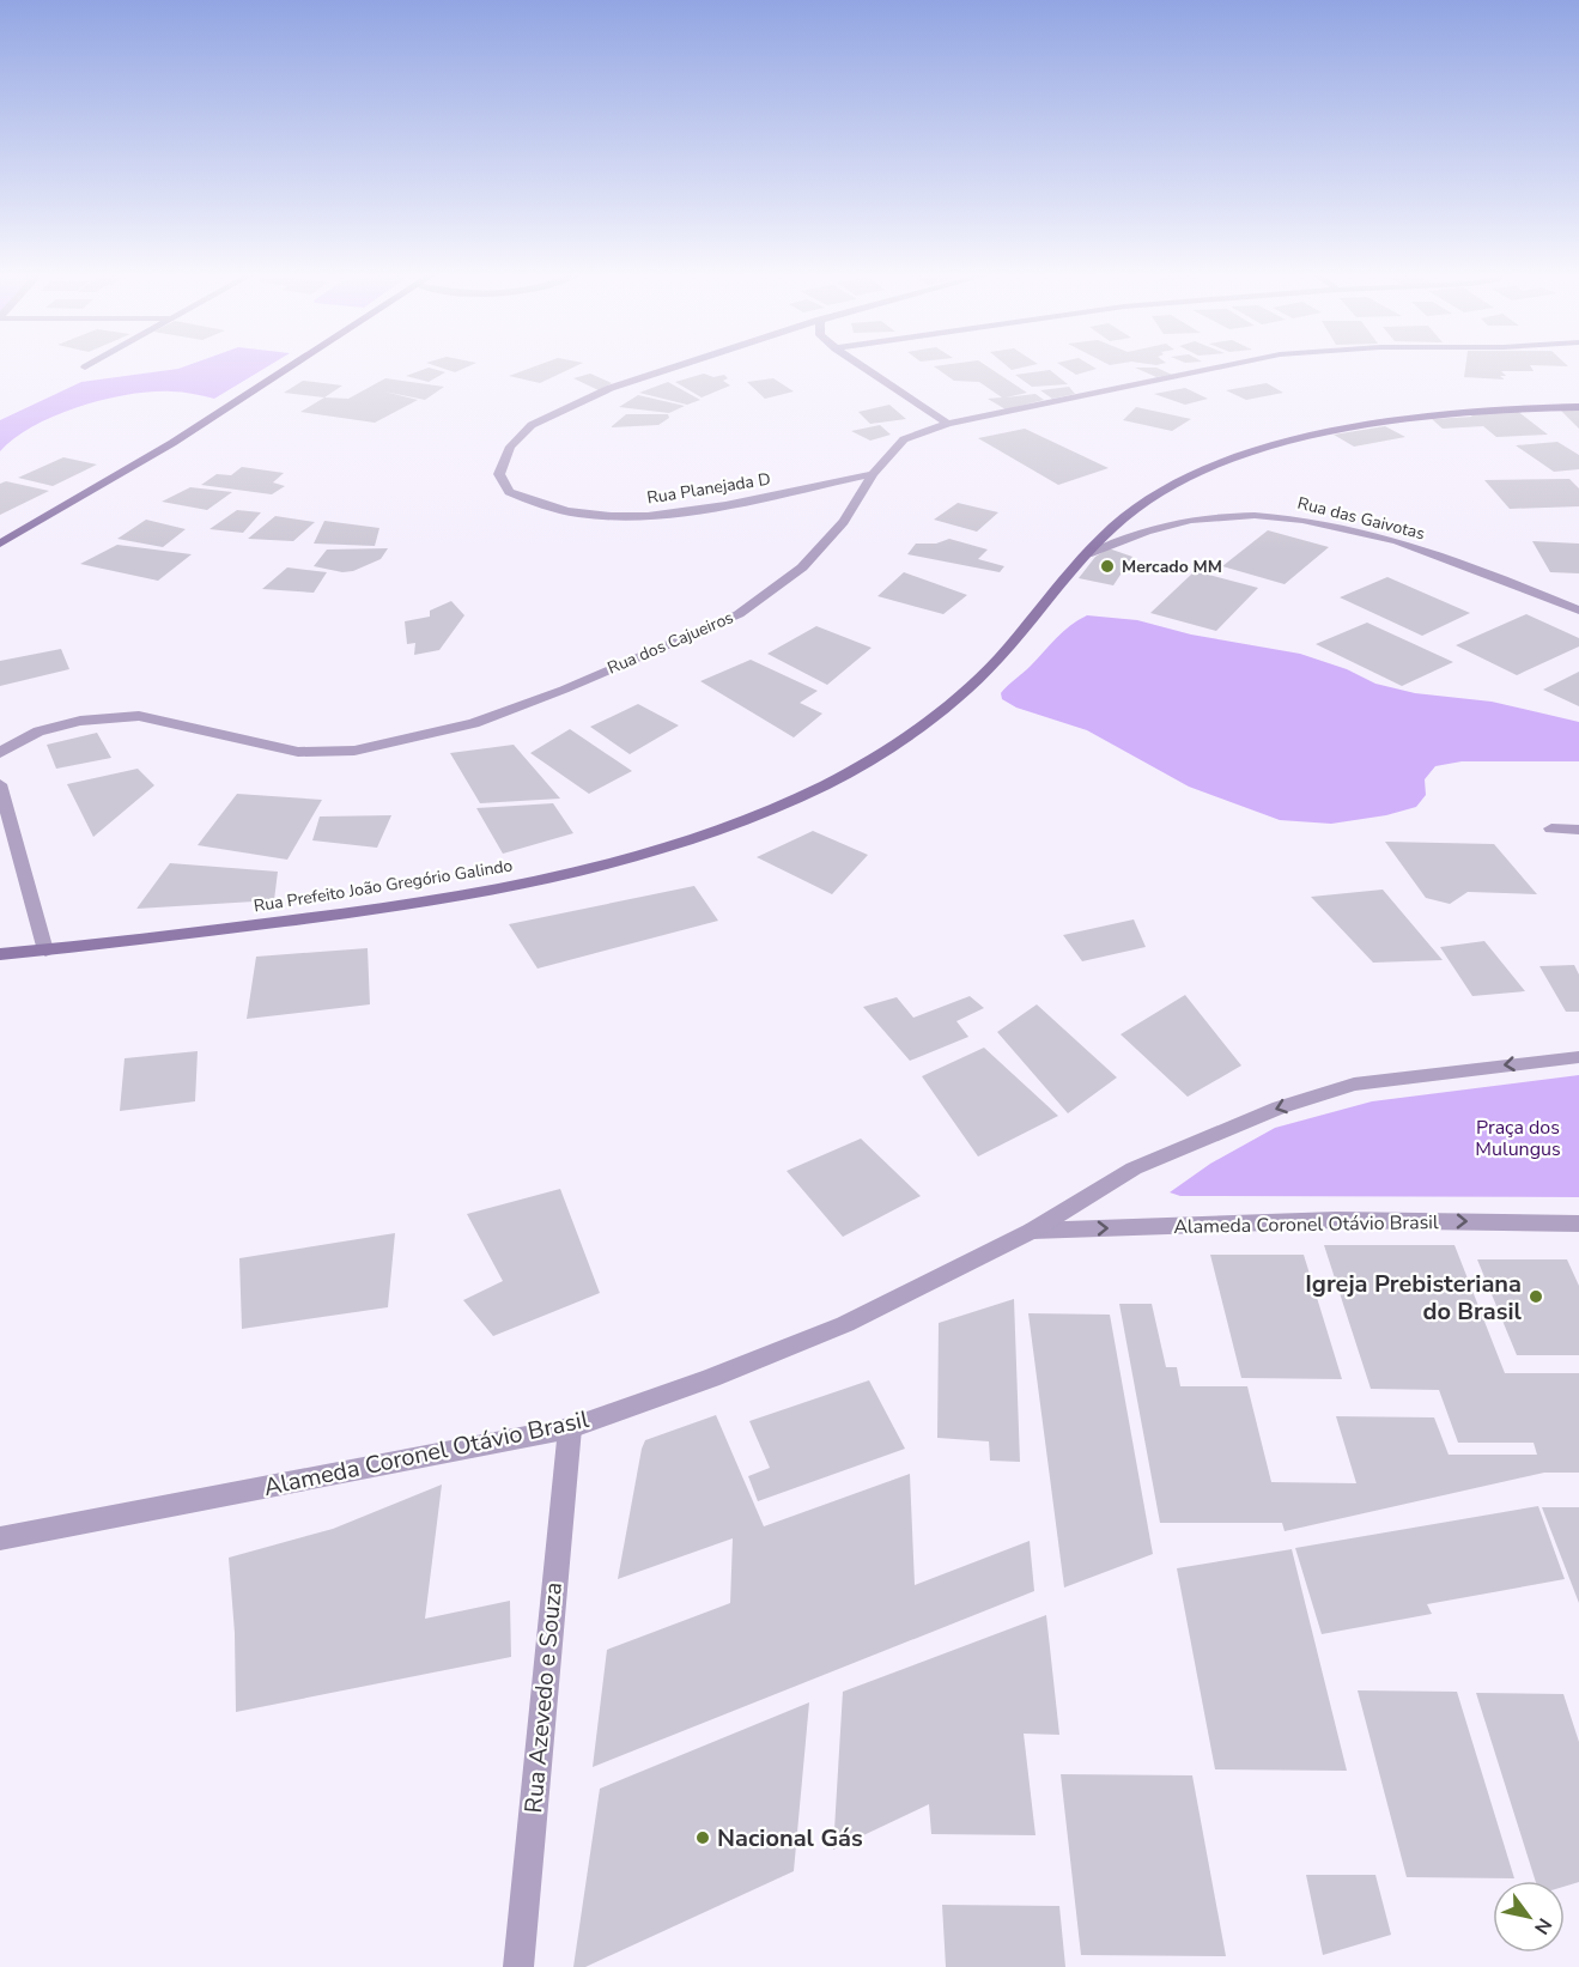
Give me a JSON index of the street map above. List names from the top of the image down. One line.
{"streets":{"main road":["Rua Prefeito João Gregório Galindo"],"street":["Rua Planejada D","Rua das Gaivotas","Rua dos Cajueiros","Alameda Coronel Otávio Brasil","Rua Azevedo e Souza"]},"crossings":[["Rua Planejada D","Rua dos Cajueiros"],["Rua das Gaivotas","Rua Prefeito João Gregório Galindo"],["Alameda Coronel Otávio Brasil","Rua Azevedo e Souza"]],"parks":["Praça dos Mulungus"],"places":["Mercado MM","Igreja Prebisteriana do Brasil","Nacional Gás"],"north":"bottom right"}
